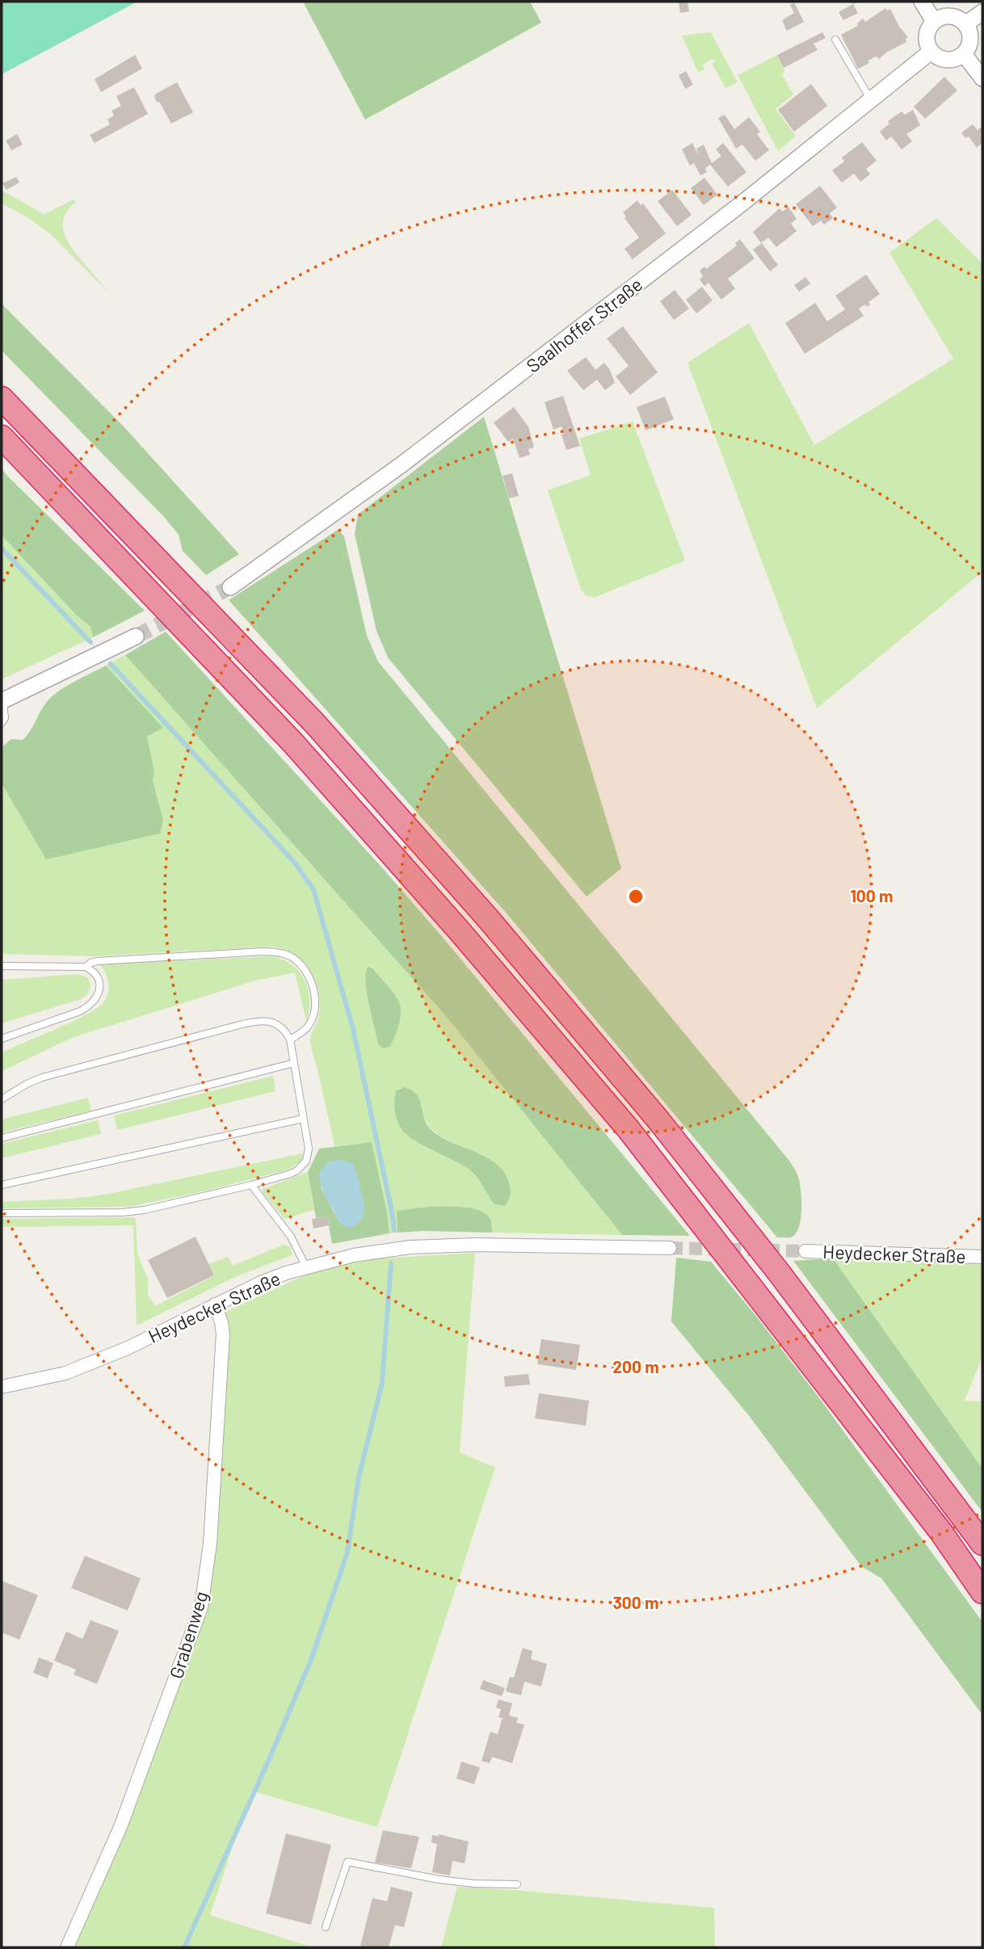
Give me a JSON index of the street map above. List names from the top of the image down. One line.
{"streets":{"street":["Saalhoffer Straße","Heydecker Straße","Grabenweg"]},"crossings":[["Heydecker Straße","Grabenweg"]],"rings":["100 m","200 m","300 m"]}
